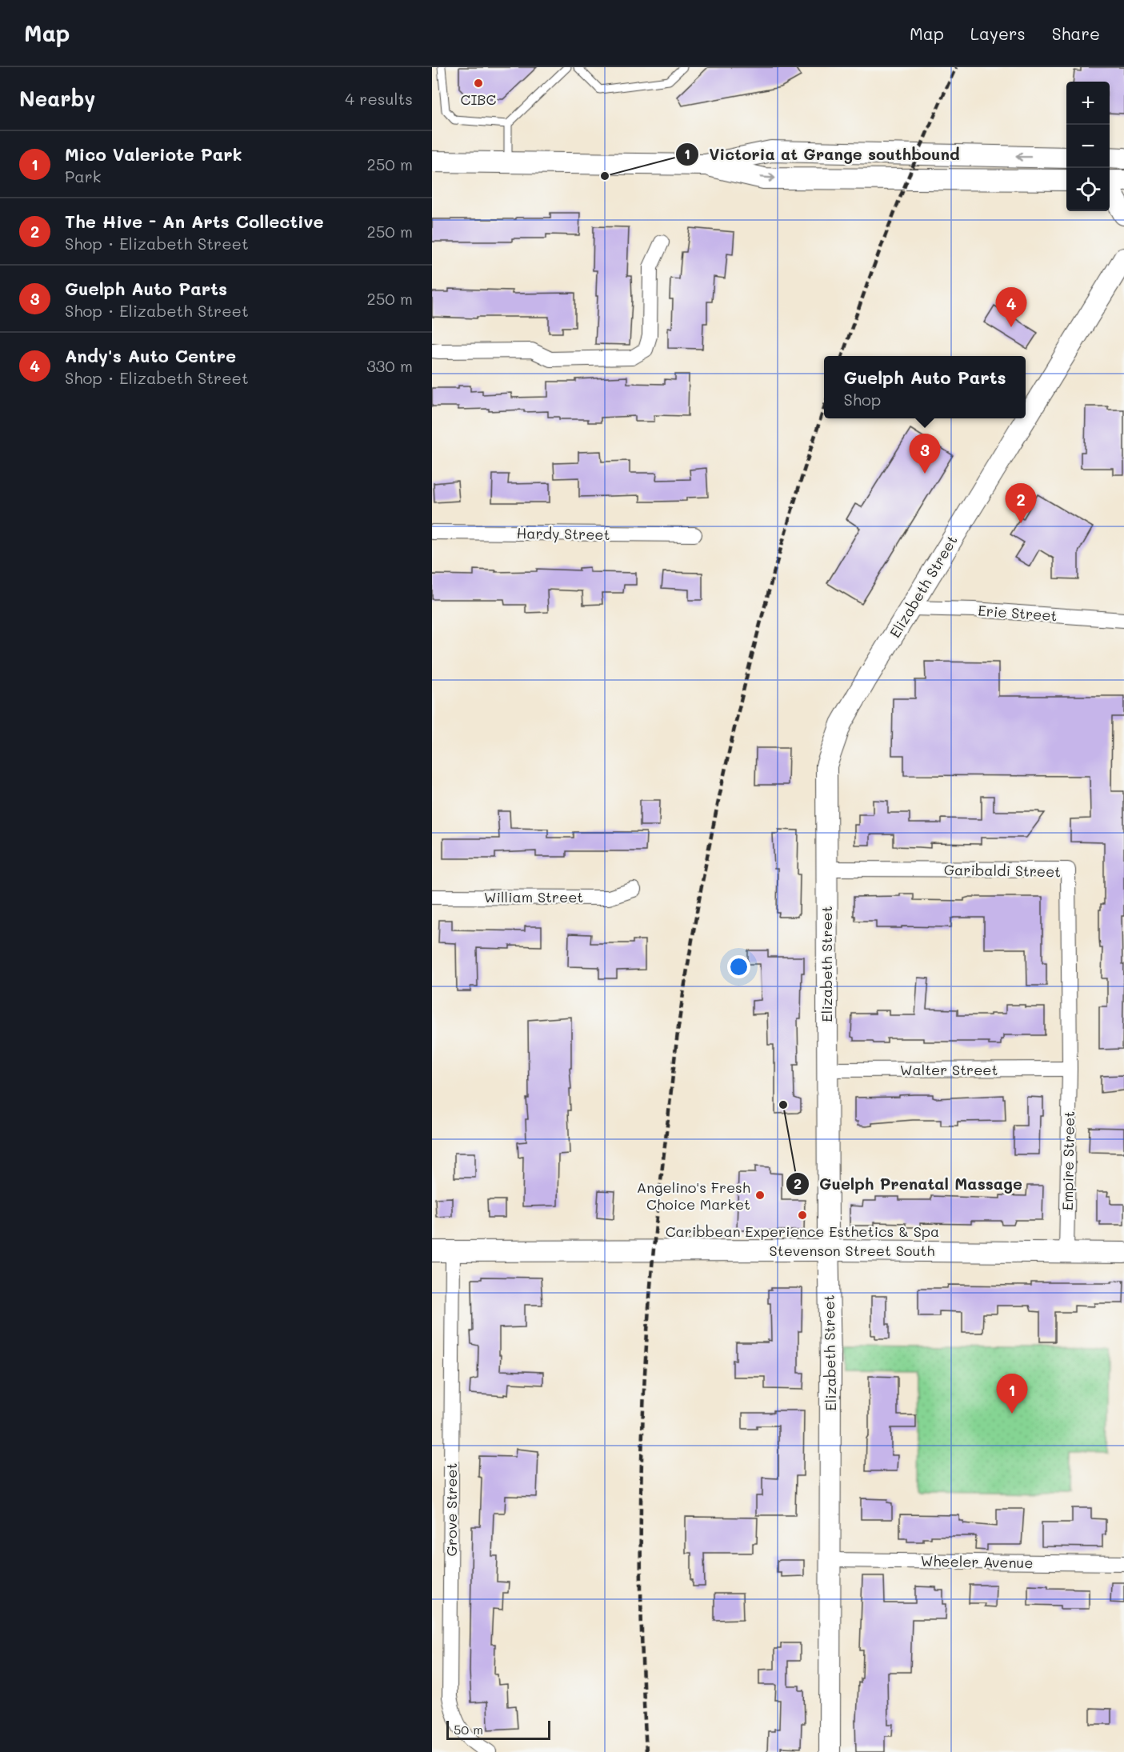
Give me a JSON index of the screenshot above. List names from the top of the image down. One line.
{"streets":{"main road":["Elizabeth Street","Stevenson Street South"],"street":["Hardy Street","Erie Street","Garibaldi Street","William Street","Walter Street","Empire Street","Grove Street","Wheeler Avenue"]},"crossings":[["Elizabeth Street","Erie Street"],["Elizabeth Street","Garibaldi Street"],["Elizabeth Street","Walter Street"],["Elizabeth Street","Stevenson Street South"],["Elizabeth Street","Wheeler Avenue"],["Garibaldi Street","Walter Street"],["Garibaldi Street","Empire Street"],["Walter Street","Empire Street"],["Empire Street","Stevenson Street South"],["Stevenson Street South","Grove Street"]],"places":["CIBC","Victoria at Grange southbound","Guelph Prenatal Massage","Angelino's Fresh Choice Market","Caribbean Experience Esthetics & Spa"],"scale_bar":"50 m","page":{"header":"Map","nav":["Map","Layers","Share"],"heading":["Nearby","4 results"],"map_buttons":["+","−"],"list":[{"mark":"1","name":"Mico Valeriote Park","note":"Park","value":"250 m"},{"mark":"2","name":"The Hive - An Arts Collective","note":"Shop · Elizabeth Street","value":"250 m"},{"mark":"3","name":"Guelph Auto Parts","note":"Shop · Elizabeth Street","value":"250 m"},{"mark":"4","name":"Andy's Auto Centre","note":"Shop · Elizabeth Street","value":"330 m"}],"pins":["4","3","2","1"],"popup":["Guelph Auto Parts","Shop"],"scale":"50 m"}}
